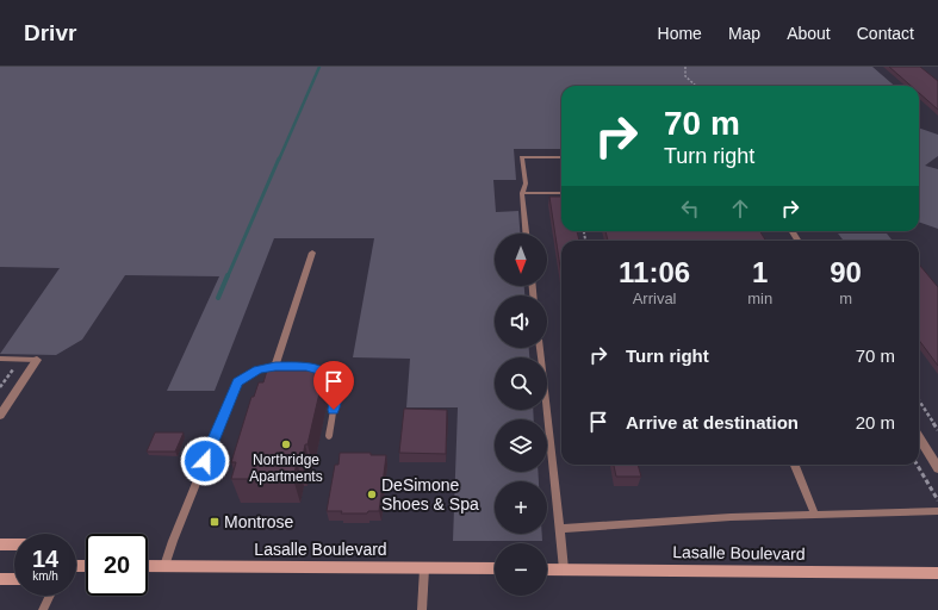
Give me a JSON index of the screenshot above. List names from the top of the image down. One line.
{"streets":{"main road":["Lasalle Boulevard"]},"places":{"other":["Northridge Apartments","DeSimone Shoes & Spa"],"transit":["Montrose"]},"north":"bottom","page":{"header":"Drivr","nav":["Home","Map","About","Contact"],"turn":["70 m","Turn right"],"map_buttons":["+","−"],"eta":["11:06","Arrival","1","min","90","m"],"list":[{"name":"Turn right","value":"70 m"},{"name":"Arrive at destination","value":"20 m"}],"speed":"14 km/h","limit":"20"}}
